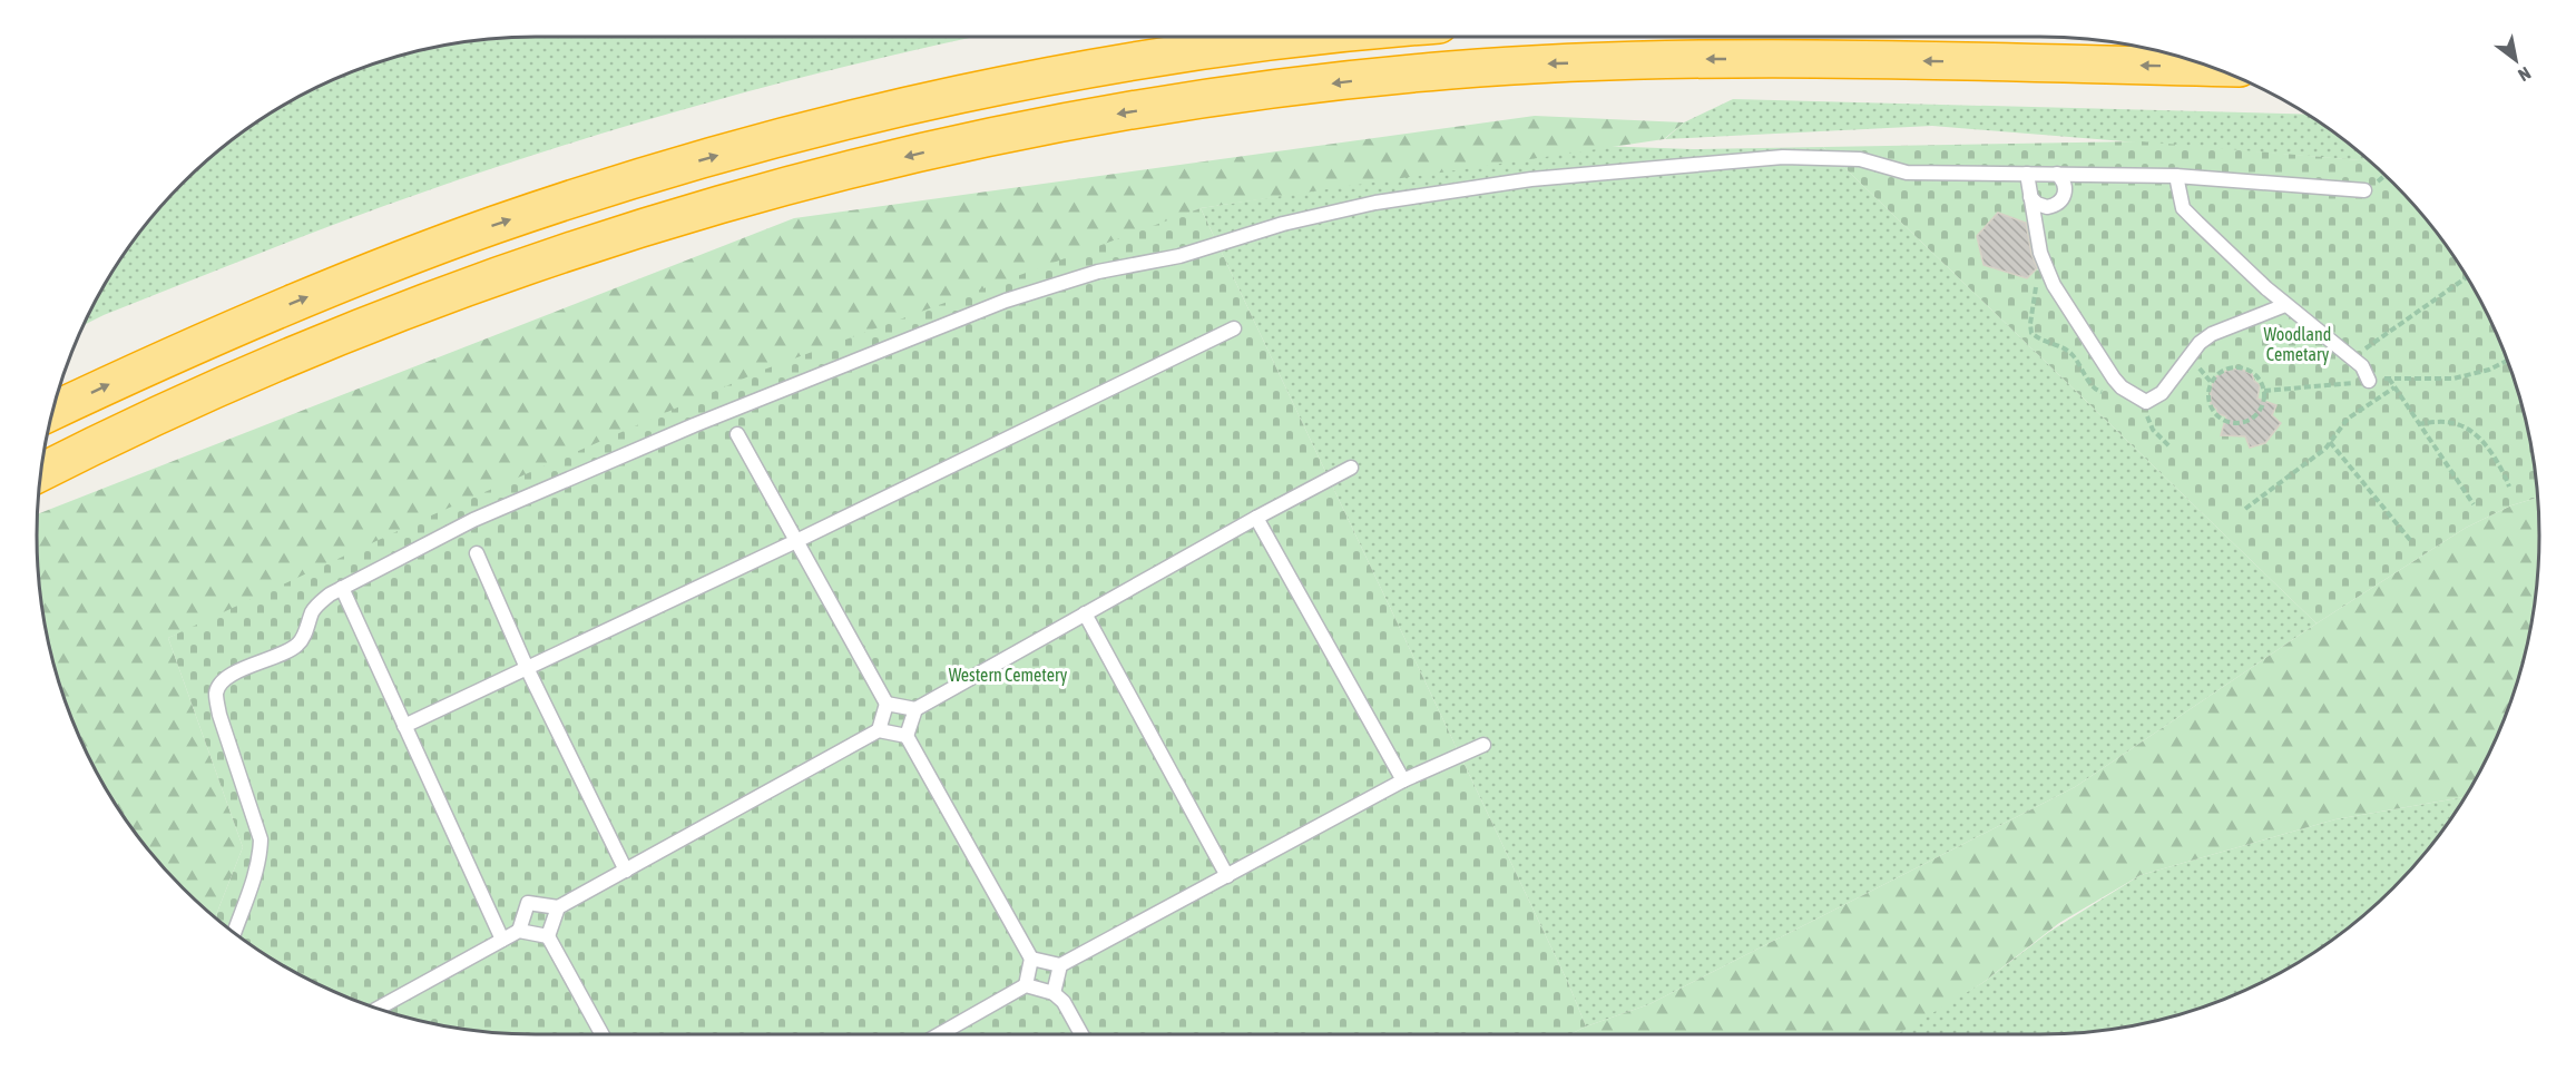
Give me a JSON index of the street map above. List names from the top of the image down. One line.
{"parks":["Woodland Cemetary","Western Cemetery"],"north":"bottom right"}
